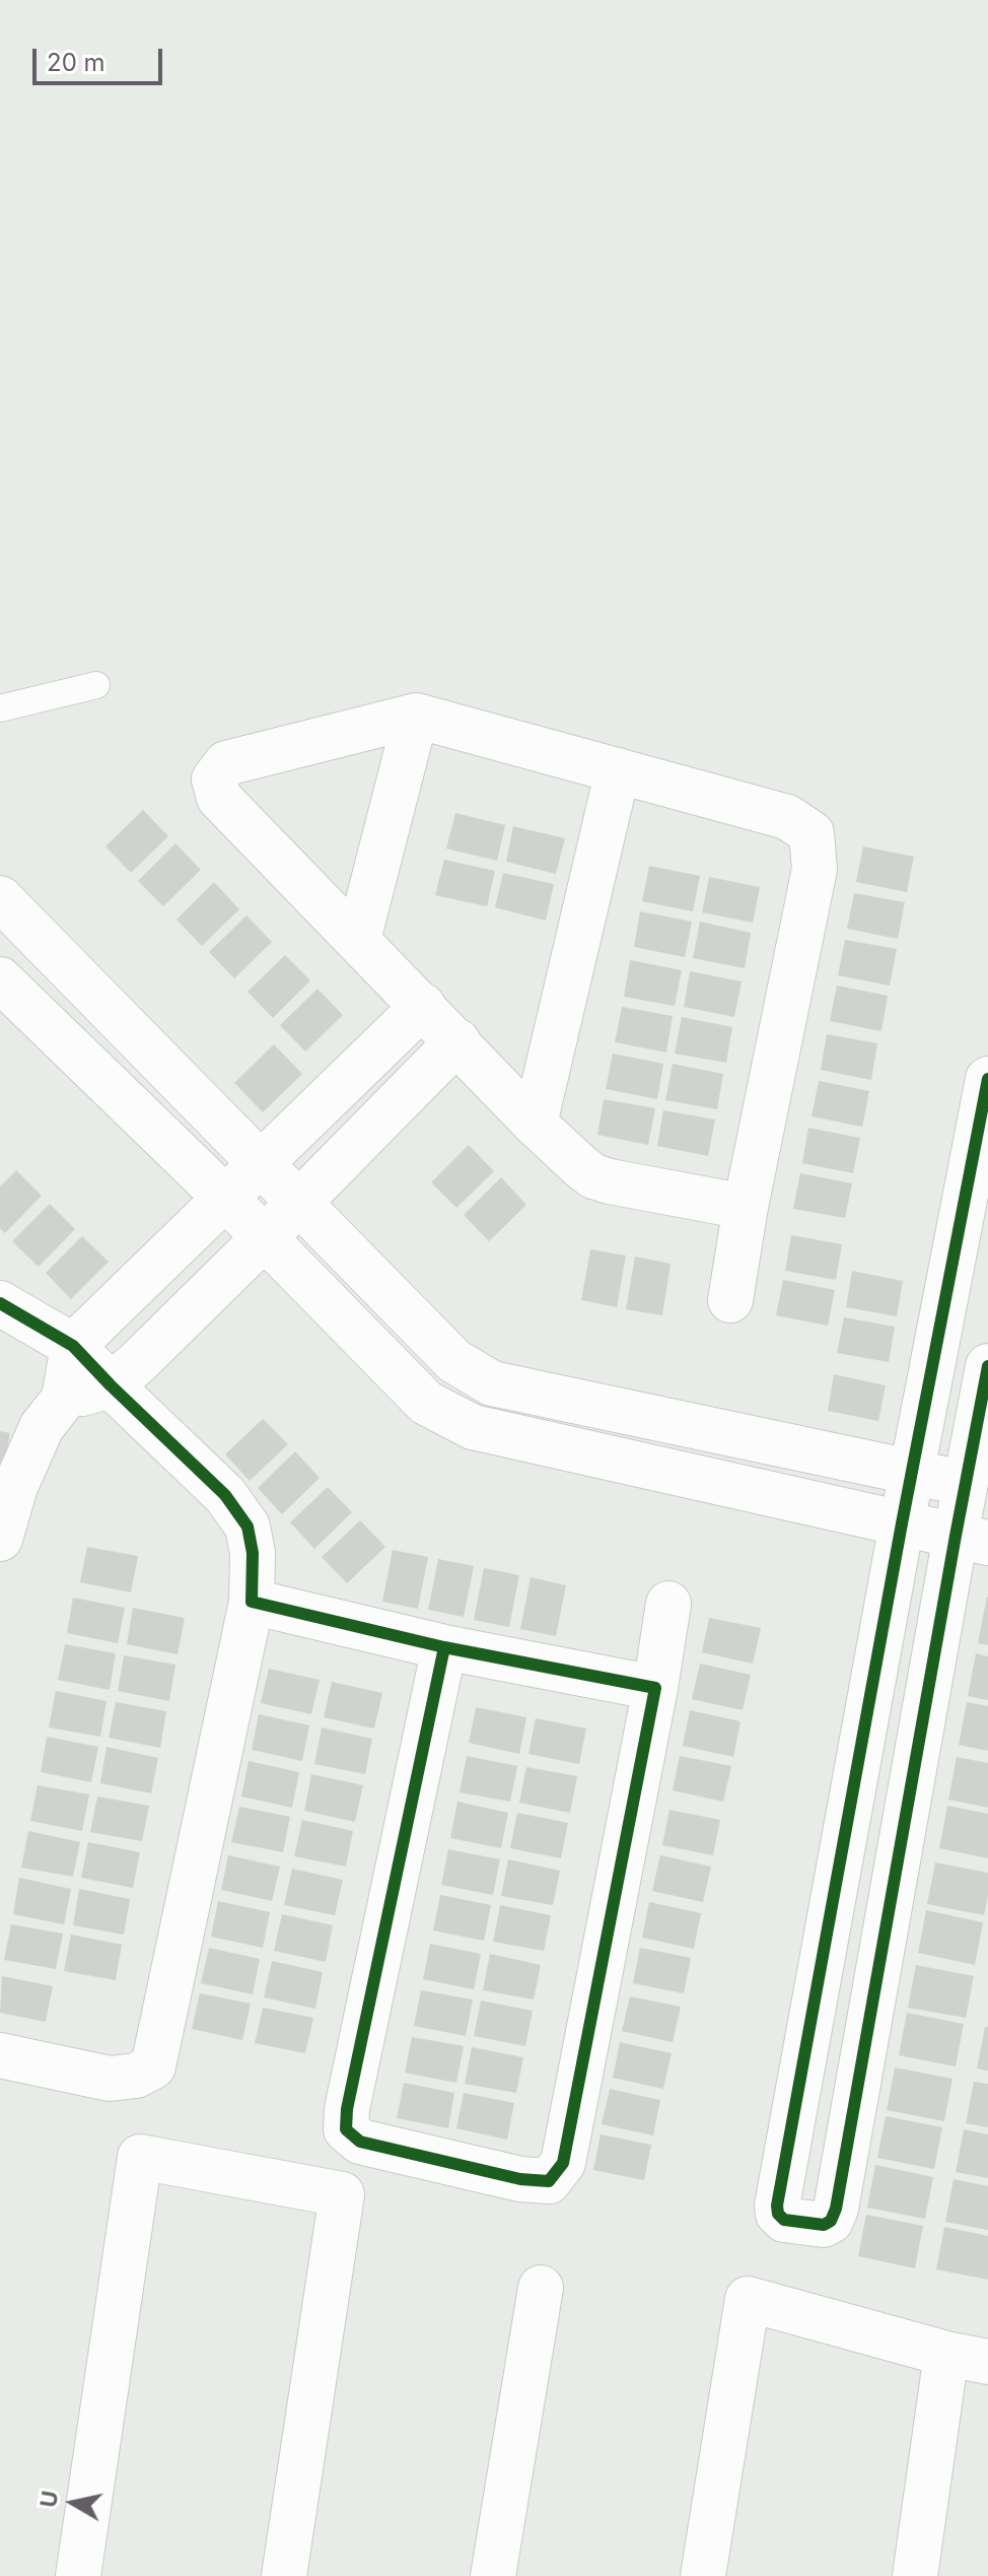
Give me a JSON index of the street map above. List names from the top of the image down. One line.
{"scale_bar":"20 m","north":"left"}
